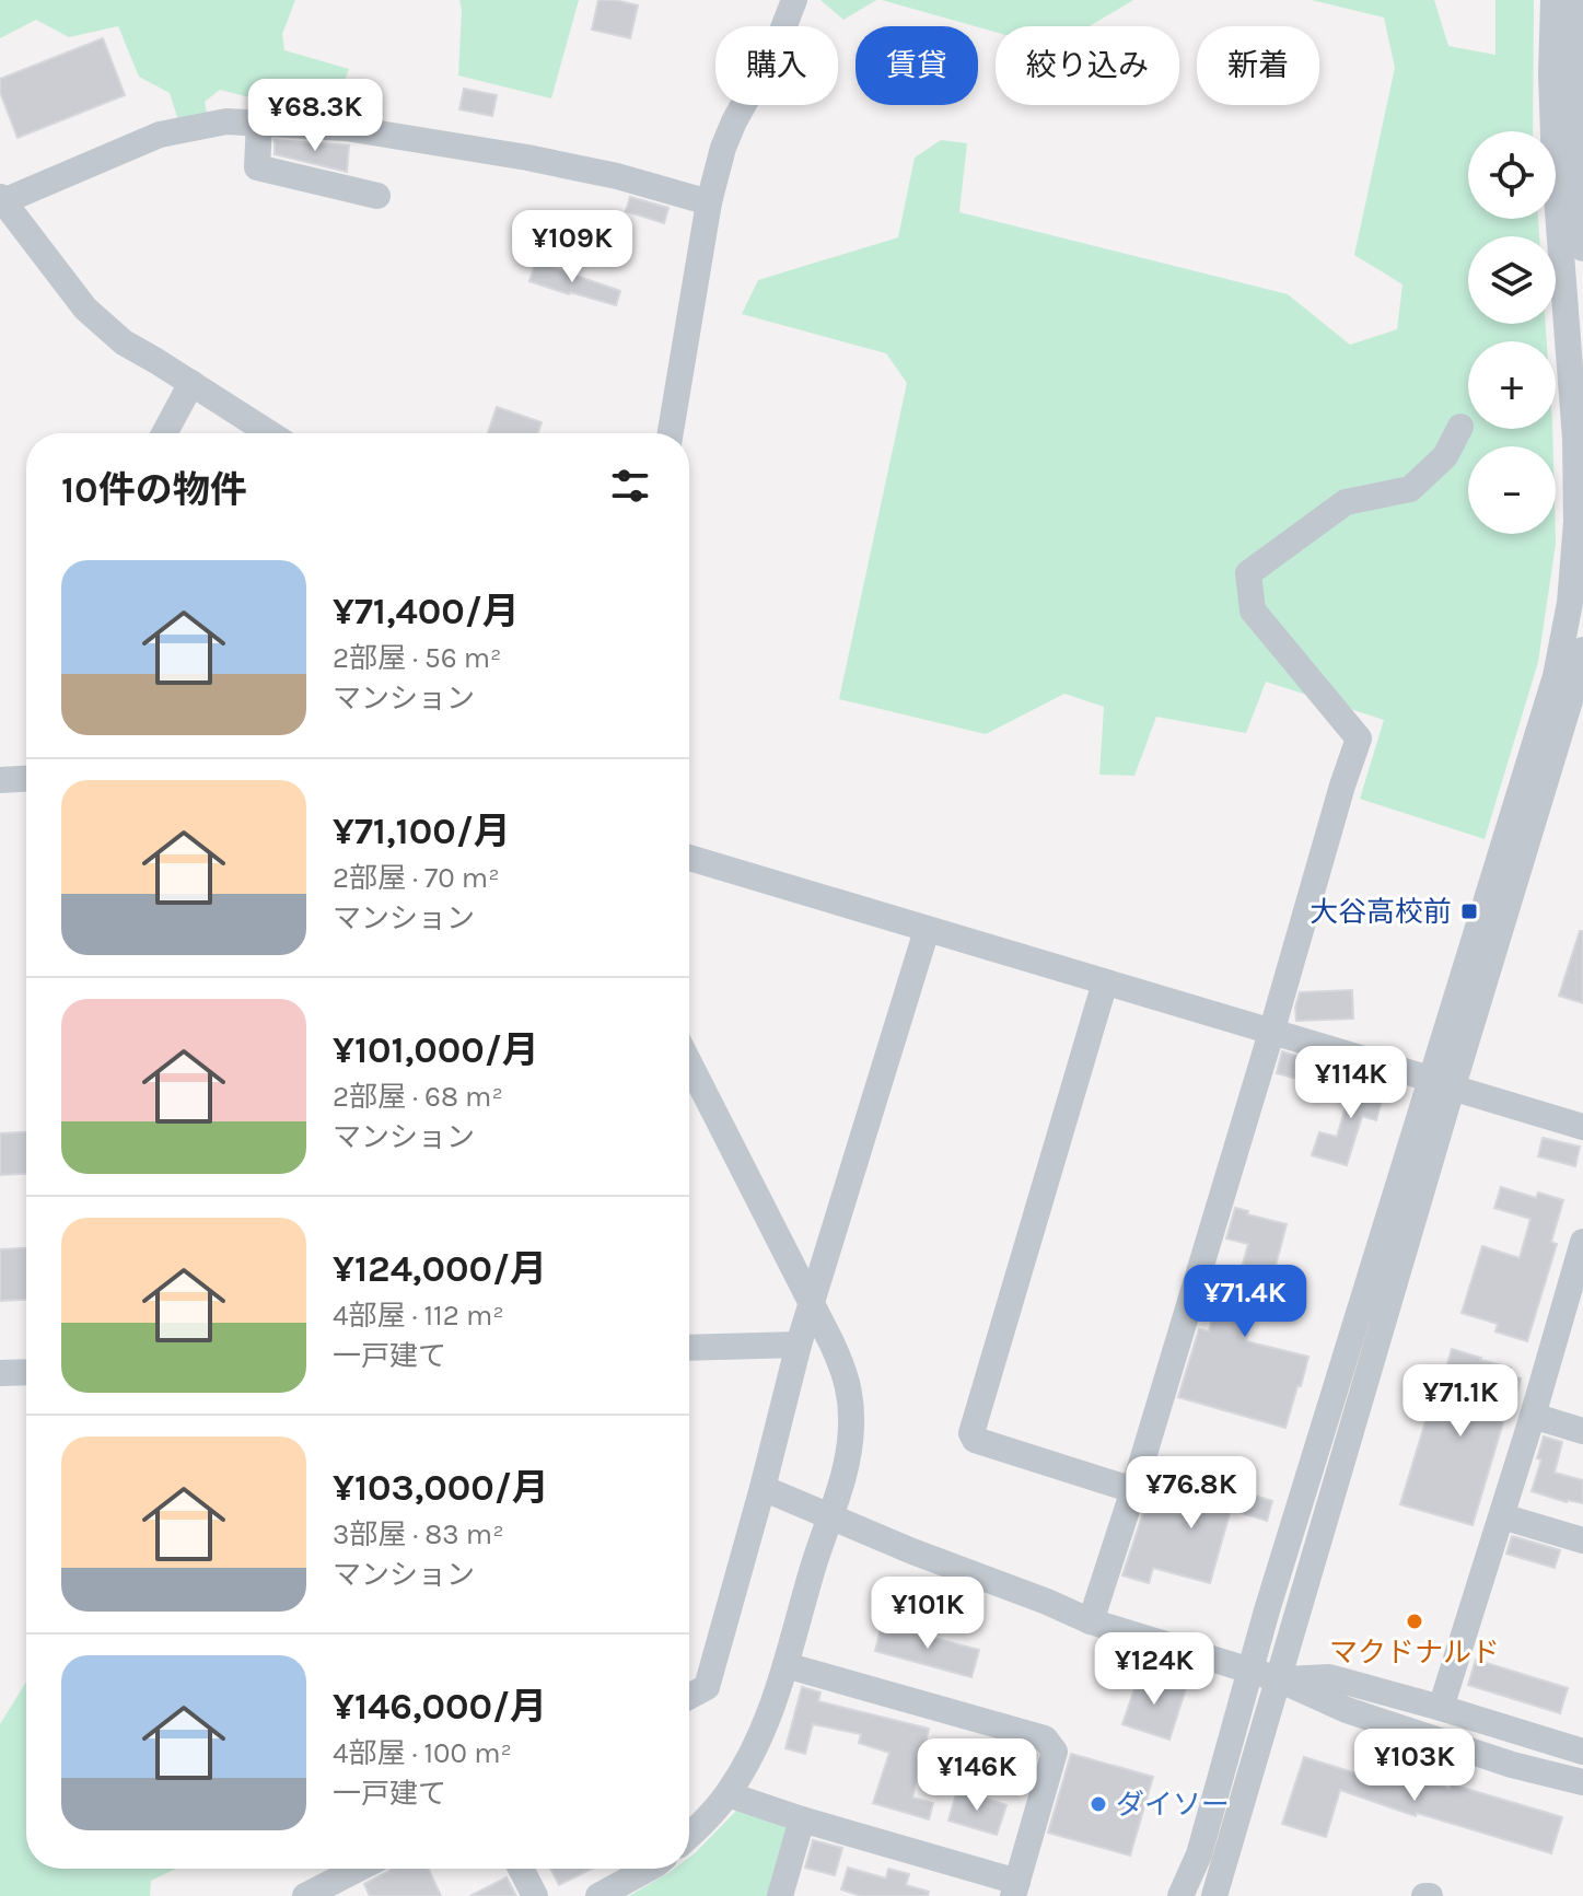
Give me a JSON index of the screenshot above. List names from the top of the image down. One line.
{"places":{"transit":["大谷高校前"],"other":["マクドナルド","ダイソー"]},"page":{"chip":["購入","賃貸","絞り込み","新着"],"price":["¥68.3K","¥109K","¥114K","¥71.4K","¥71.1K","¥76.8K","¥101K","¥124K","¥103K","¥146K"],"map_buttons":["+","−"],"heading":"10件の物件","list":[{"name":"¥71,400/月","note":"2部屋 · 56 m² · マンション"},{"name":"¥71,100/月","note":"2部屋 · 70 m² · マンション"},{"name":"¥101,000/月","note":"2部屋 · 68 m² · マンション"},{"name":"¥124,000/月","note":"4部屋 · 112 m² · 一戸建て"},{"name":"¥103,000/月","note":"3部屋 · 83 m² · マンション"},{"name":"¥146,000/月","note":"4部屋 · 100 m² · 一戸建て"}]}}
